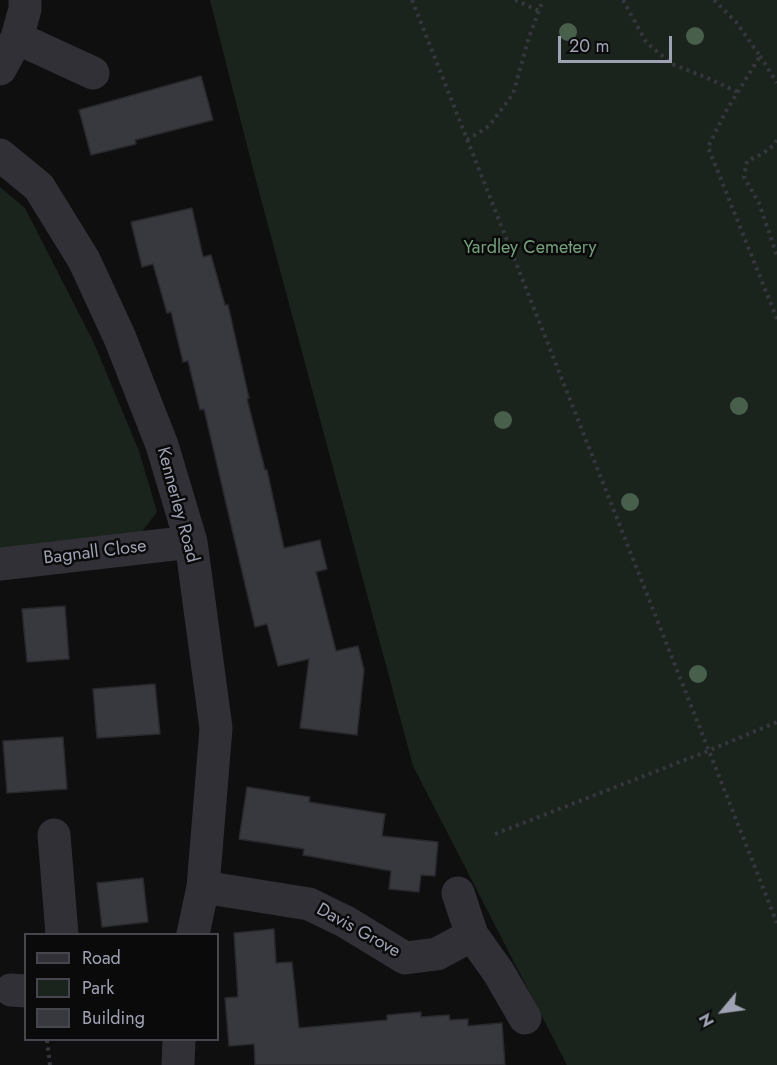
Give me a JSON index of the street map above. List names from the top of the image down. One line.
{"streets":{"street":["Kennerley Road","Bagnall Close","Davis Grove"]},"crossings":[["Kennerley Road","Bagnall Close"],["Kennerley Road","Davis Grove"]],"parks":["Yardley Cemetery"],"legend":["Road","Park","Building"],"scale_bar":"20 m","north":"bottom left"}
